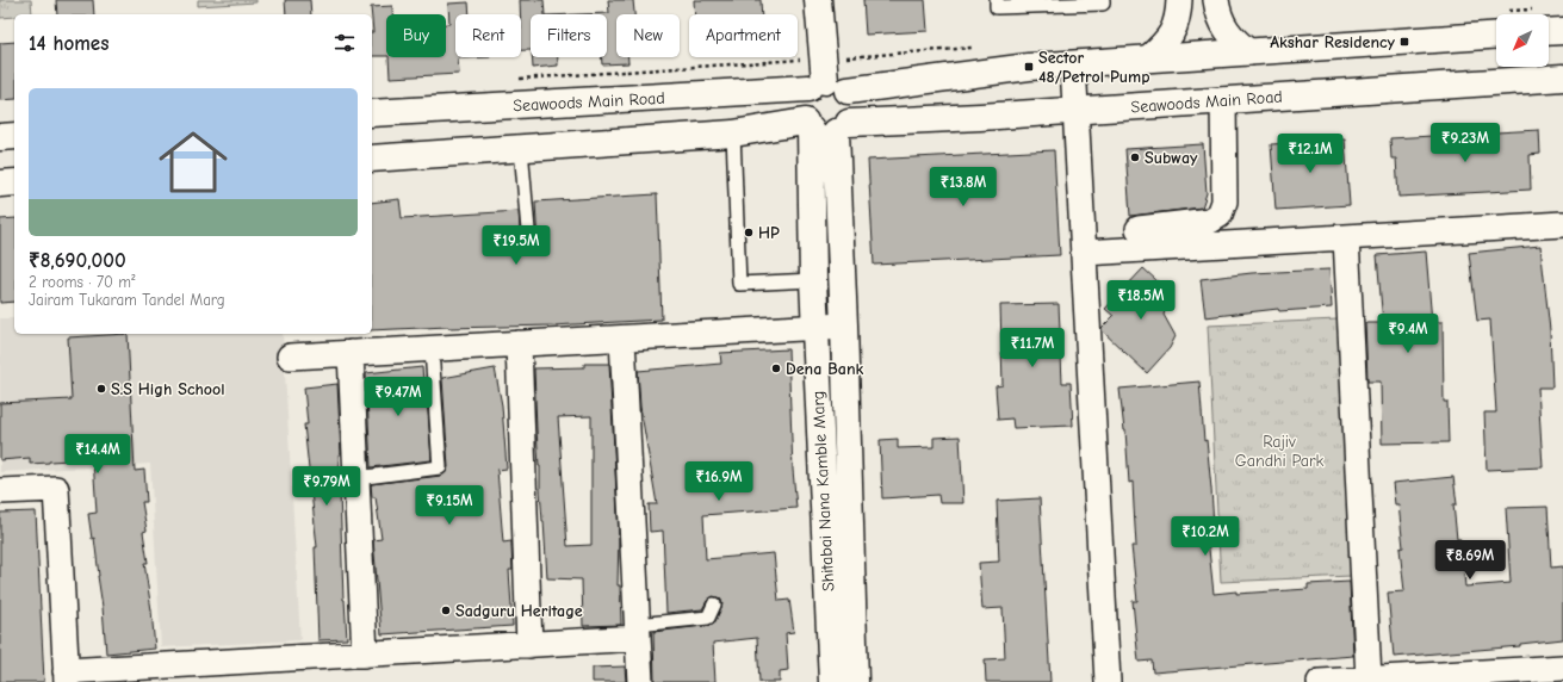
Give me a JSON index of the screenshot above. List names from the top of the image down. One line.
{"streets":{"main road":["Seawoods Main Road","Shitabai Nana Kamble Marg"]},"crossings":[["Seawoods Main Road","Shitabai Nana Kamble Marg"]],"parks":["Rajiv Gandhi Park"],"places":{"transit":["Akshar Residency","Sector 48/Petrol Pump"],"other":["Subway","HP","Dena Bank","S.S High School","Sadguru Heritage"]},"north":"bottom left","page":{"chip":["Buy","Rent","Filters","New","Apartment"],"heading":"14 homes","list":[{"name":"₹8,690,000","note":"2 rooms · 70 m² · Jairam Tukaram Tandel Marg"}],"price":["₹9.23M","₹12.1M","₹13.8M","₹19.5M","₹18.5M","₹9.4M","₹11.7M","₹9.47M","₹14.4M","₹16.9M","₹9.79M","₹9.15M","₹10.2M","₹8.69M"]}}
